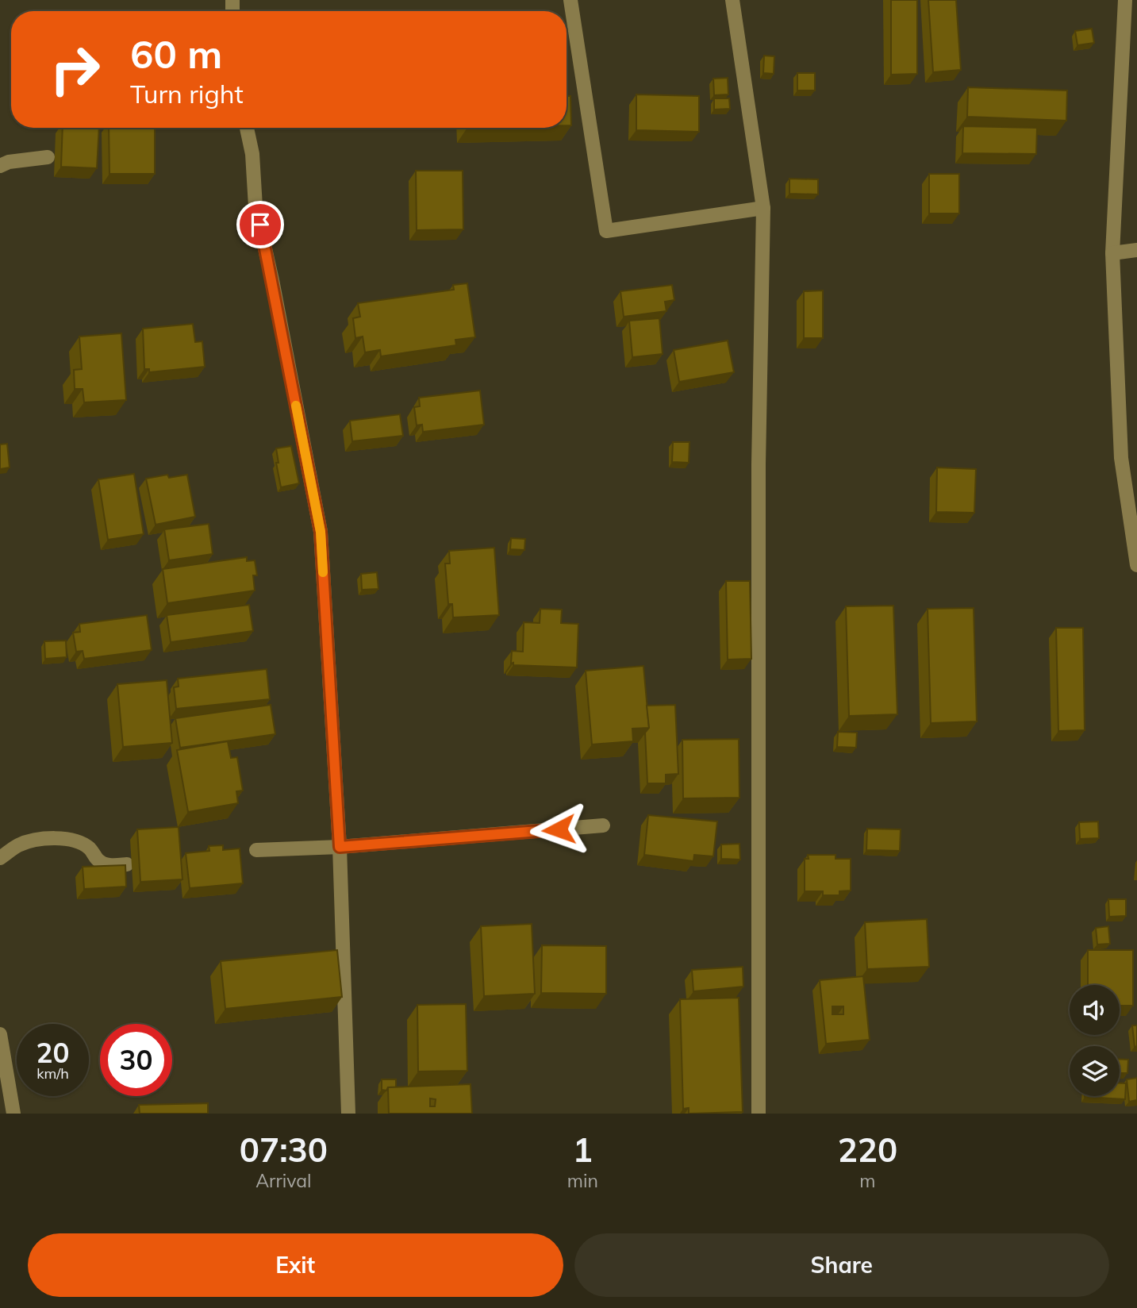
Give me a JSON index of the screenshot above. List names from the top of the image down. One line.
{"page":{"turn":["60 m","Turn right"],"speed":"20 km/h","limit":"30","eta":["07:30","Arrival","1","min","220","m"],"buttons":["Exit","Share"]}}
